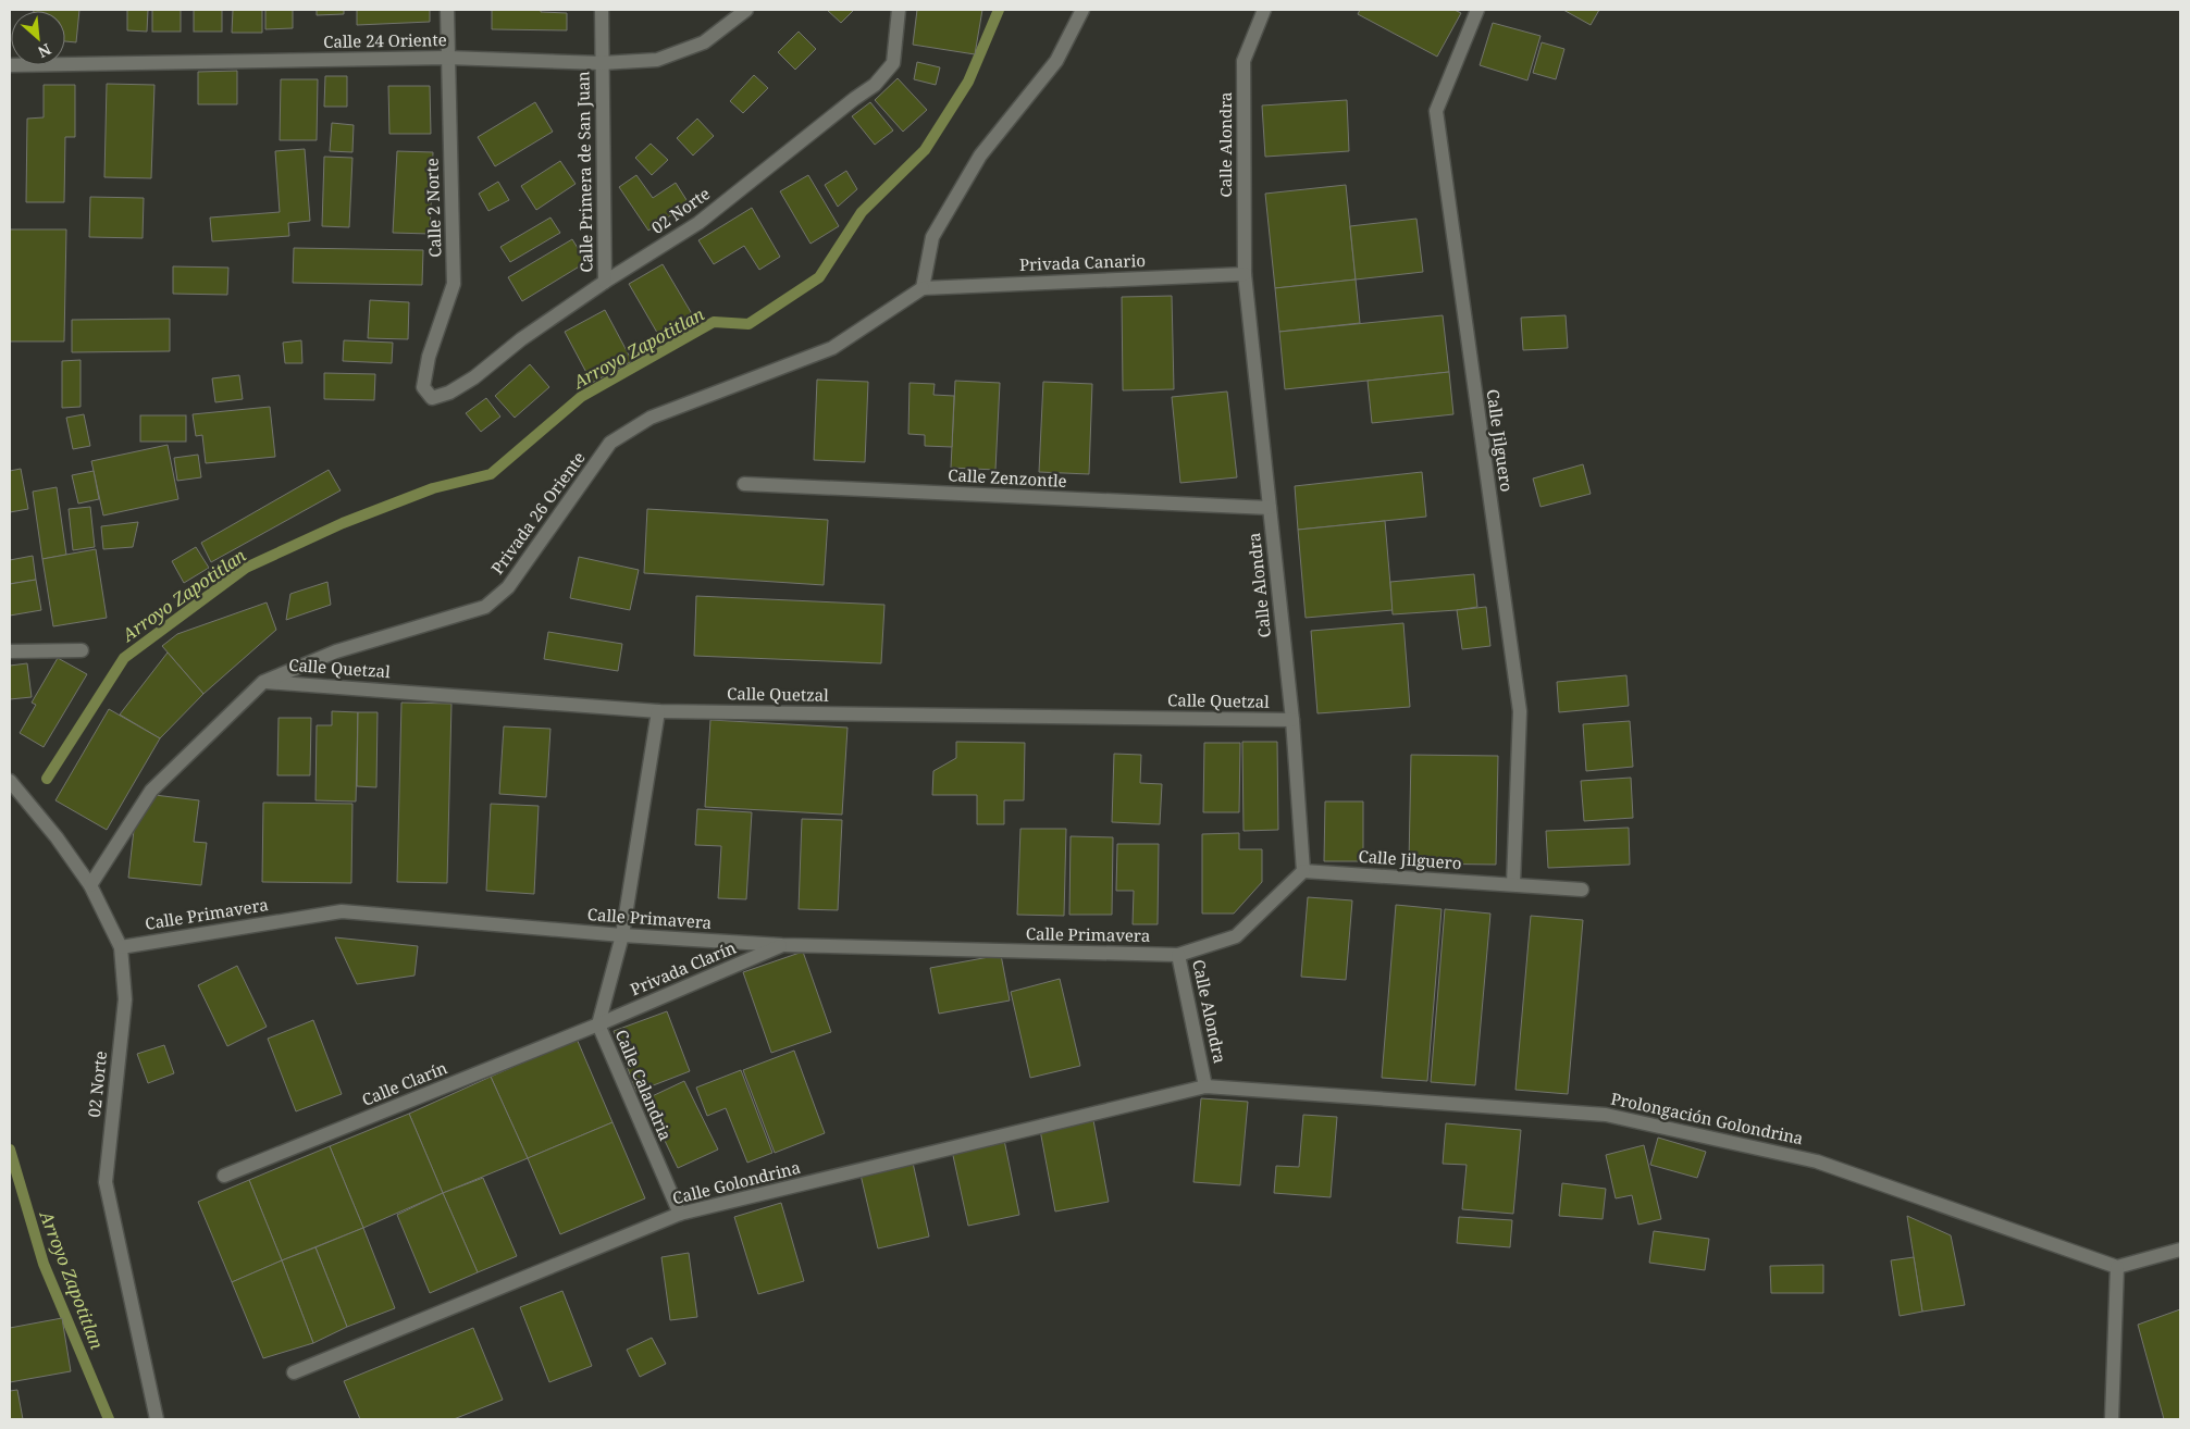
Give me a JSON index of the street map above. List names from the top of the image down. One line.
{"streets":{"street":["Calle 24 Oriente","Calle Alondra","Calle Primera de San Juan","Calle 2 Norte","02 Norte","Privada Canario","Calle Jilguero","Calle Zenzontle","Privada 26 Oriente","Calle Quetzal","Calle Primavera","Privada Clarín","Calle Clarín","Calle Calandria","Prolongación Golondrina","Calle Golondrina"]},"crossings":[["Calle 24 Oriente","Calle Primera de San Juan"],["Calle 24 Oriente","Calle 2 Norte"],["Calle Alondra","Privada Canario"],["Calle Alondra","Calle Jilguero"],["Calle Alondra","Calle Zenzontle"],["Calle Alondra","Calle Quetzal"],["Calle Alondra","Calle Primavera"],["Calle Alondra","Prolongación Golondrina"],["Calle Alondra","Calle Golondrina"],["Calle Primera de San Juan","02 Norte"],["Calle 2 Norte","02 Norte"],["02 Norte","Privada 26 Oriente"],["02 Norte","Calle Primavera"],["Privada Canario","Privada 26 Oriente"],["Privada 26 Oriente","Calle Quetzal"],["Calle Quetzal","Calle Calandria"],["Calle Primavera","Privada Clarín"],["Calle Primavera","Calle Calandria"],["Privada Clarín","Calle Clarín"],["Privada Clarín","Calle Calandria"],["Calle Clarín","Calle Calandria"],["Calle Calandria","Calle Golondrina"],["Prolongación Golondrina","Calle Golondrina"]],"water":["Arroyo Zapotitlan"],"north":"bottom right"}
